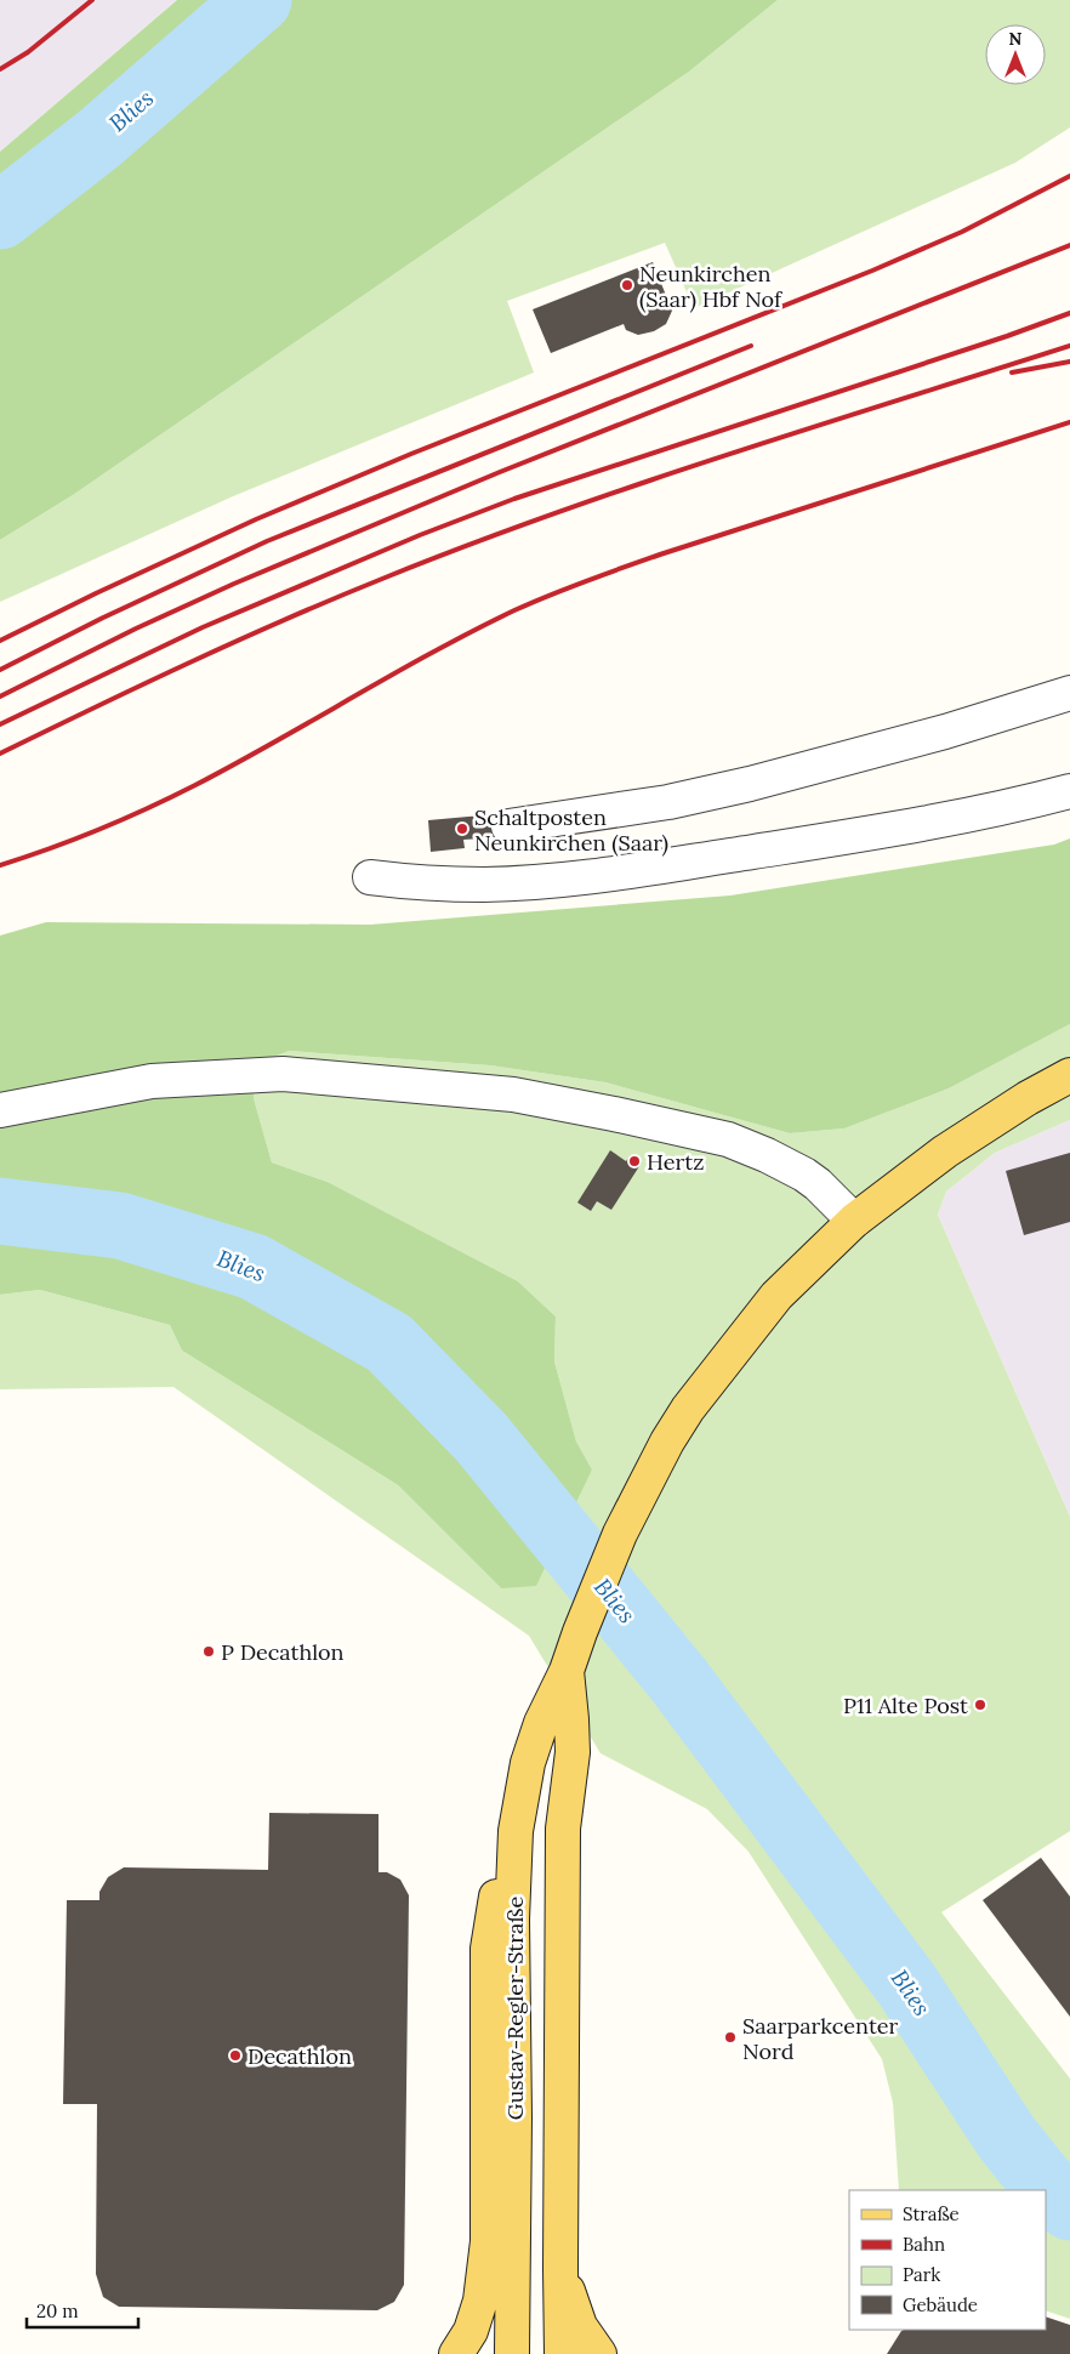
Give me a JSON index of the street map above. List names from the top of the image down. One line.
{"streets":{"main road":["Gustav-Regler-Straße"]},"water":["Blies"],"places":["Neunkirchen (Saar) Hbf Nof","Schaltposten Neunkirchen (Saar)","Hertz","P Decathlon","P11 Alte Post","Saarparkcenter Nord","Decathlon"],"legend":["Straße","Bahn","Park","Gebäude"],"scale_bar":"20 m","north":"top"}
